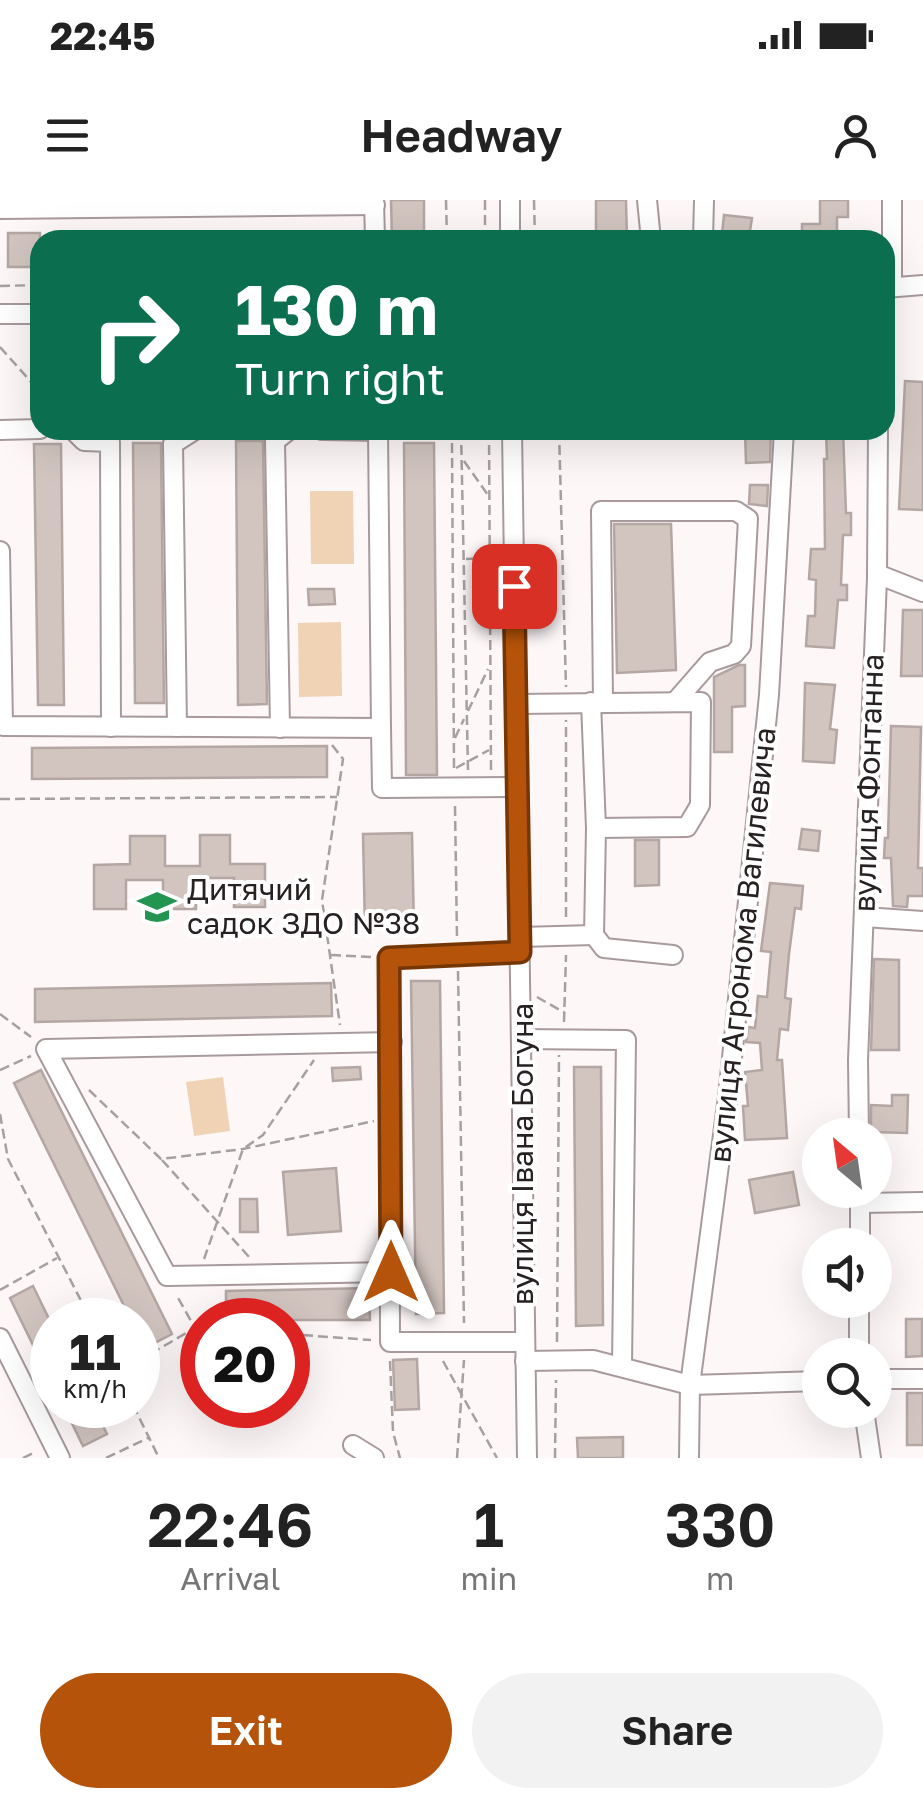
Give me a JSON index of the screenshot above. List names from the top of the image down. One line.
{"streets":{"street":["вулиця Фонтанна","вулиця Агронома Вагилевича","вулиця Івана Богуна"]},"places":{"school or university":["Дитячий садок ЗДО №38"]},"north":"top left","page":{"status":"22:45","header":"Headway","turn":["130 m","Turn right"],"speed":"11 km/h","limit":"20","eta":["22:46","Arrival","1","min","330","m"],"buttons":["Exit","Share"]}}
